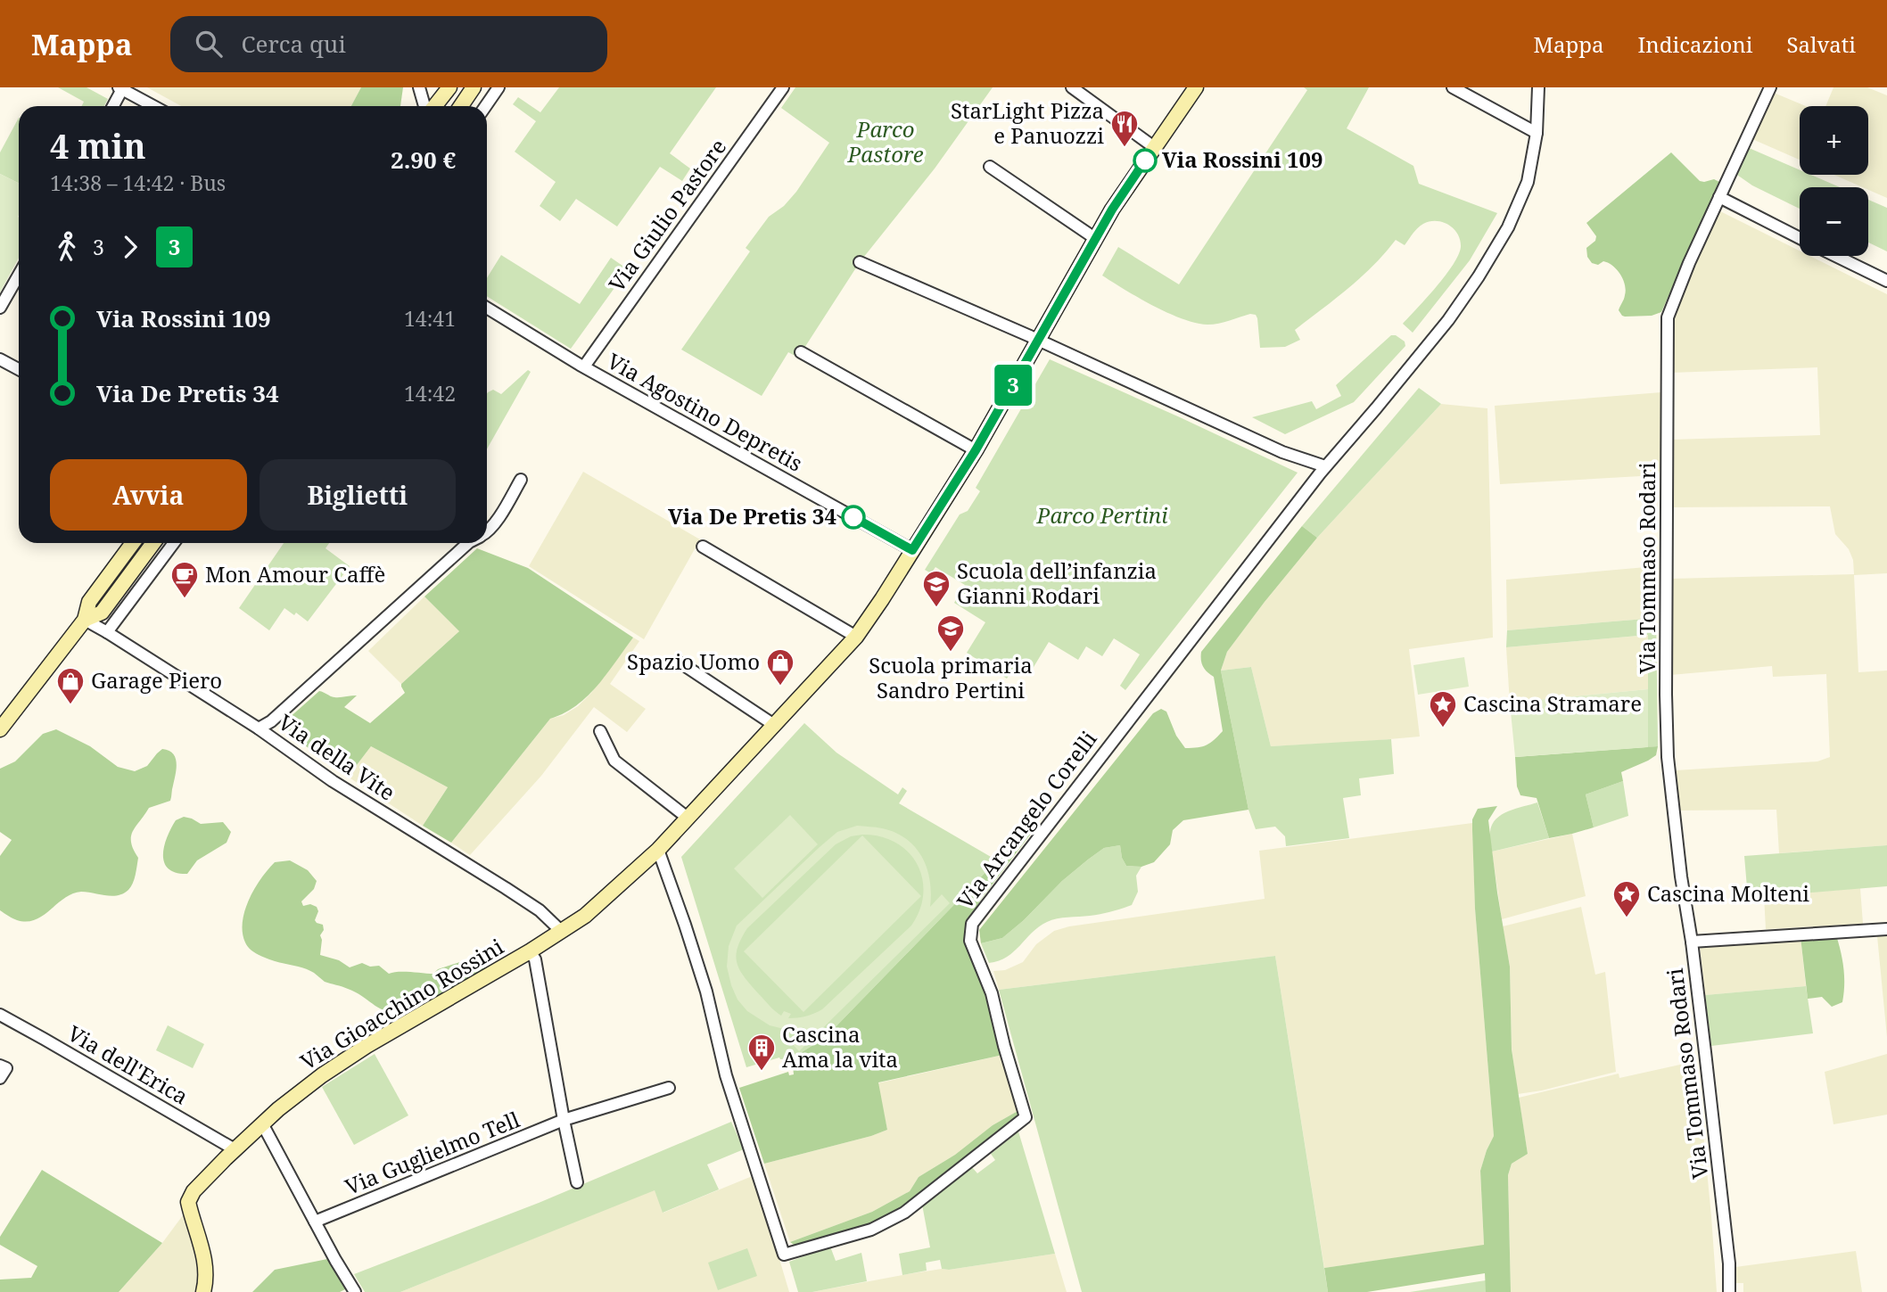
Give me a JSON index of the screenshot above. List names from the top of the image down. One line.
{"streets":{"street":["Via Giulio Pastore","Via Agostino Depretis","Via Tommaso Rodari","Via della Vite","Via Arcangelo Corelli","Via Gioacchino Rossini","Via dell'Erica","Via Guglielmo Tell"]},"crossings":[["Via Giulio Pastore","Via Agostino Depretis"],["Via Agostino Depretis","Via Gioacchino Rossini"],["Via della Vite","Via Gioacchino Rossini"],["Via Arcangelo Corelli","Via Gioacchino Rossini"],["Via Gioacchino Rossini","Via dell'Erica"]],"parks":["Parco Pastore","Parco Pertini"],"places":{"restaurant":["StarLight Pizza e Panuozzi"],"other":["Via Rossini 109","Via De Pretis 34"],"cafe":["Mon Amour Caffè"],"school or university":["Scuola dell’infanzia Gianni Rodari","Scuola primaria Sandro Pertini"],"shop":["Spazio Uomo","Garage Piero"],"place":["Cascina Stramare","Cascina Molteni"],"building":["Cascina Ama la vita"]},"lines":["bus line 3"],"page":{"header":"Mappa","search":"Cerca qui","nav":["Mappa","Indicazioni","Salvati"],"on_map":"3","map_buttons":["+","−"],"heading":["4 min","14:38 – 14:42 · Bus","2.90 €"],"legs":["3","3"],"list":[{"name":"Via Rossini 109","value":"14:41"},{"name":"Via De Pretis 34","value":"14:42"}],"buttons":["Avvia","Biglietti"]}}
